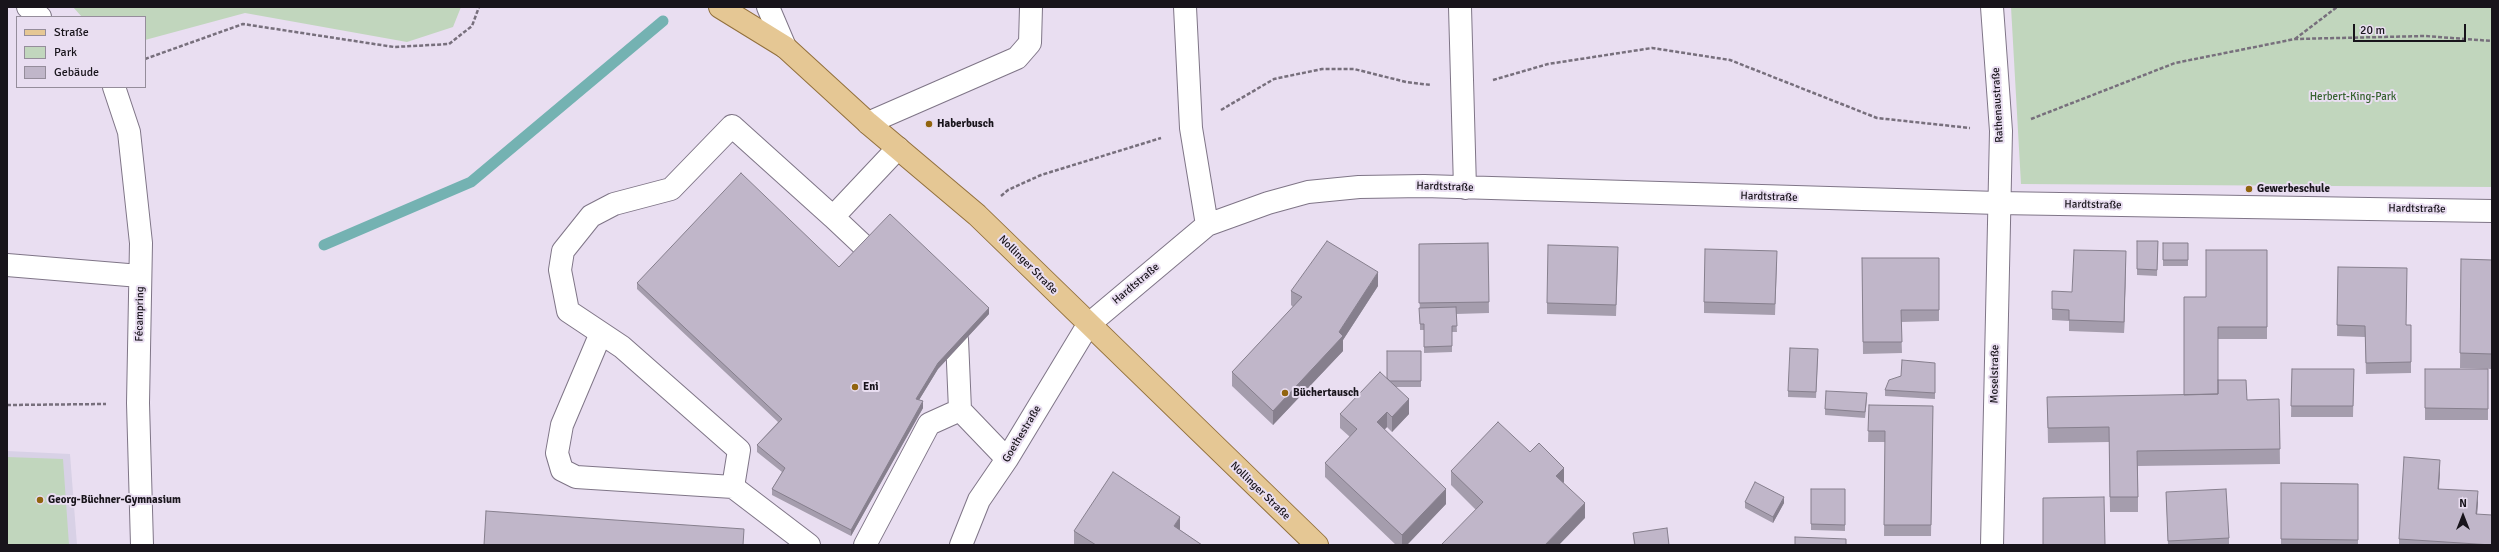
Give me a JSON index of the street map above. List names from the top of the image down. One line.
{"streets":{"main road":["Nollinger Straße"],"street":["Rathenaustraße","Hardtstraße","Fécampring","Moselstraße","Goethestraße"]},"crossings":[["Rathenaustraße","Hardtstraße"],["Rathenaustraße","Moselstraße"],["Hardtstraße","Nollinger Straße"],["Hardtstraße","Moselstraße"],["Hardtstraße","Goethestraße"],["Nollinger Straße","Goethestraße"]],"parks":["Herbert-King-Park"],"places":["Haberbusch","Gewerbeschule","Eni","Büchertausch","Georg-Büchner-Gymnasium"],"legend":["Straße","Park","Gebäude"],"scale_bar":"20 m","north":"top"}
